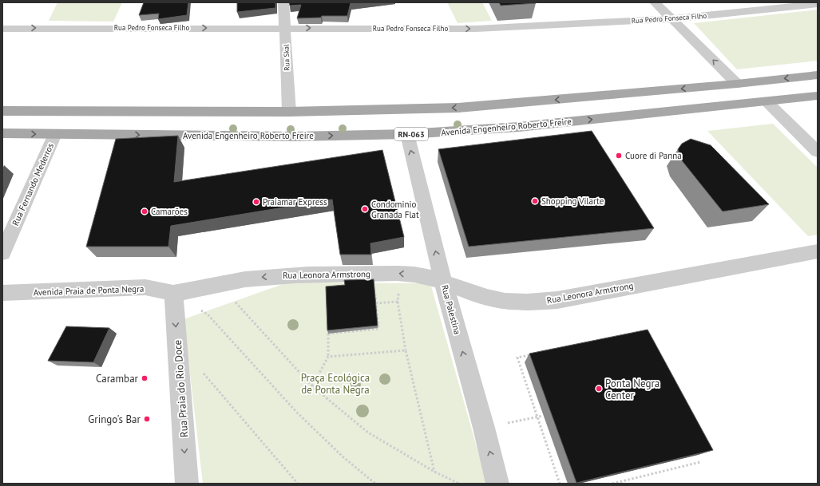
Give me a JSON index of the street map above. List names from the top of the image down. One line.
{"streets":{"main road":["Avenida Engenheiro Roberto Freire","RN-063"],"street":["Rua Pedro Fonseca Filho","Rua Skal","Rua Fernando Mederros","Rua Leonora Armstrong","Avenida Praia de Ponta Negra","Rua Palestina","Rua Praia do Rio Doce"]},"crossings":[["Rua Pedro Fonseca Filho","Rua Skal"],["Avenida Engenheiro Roberto Freire","Rua Fernando Mederros"],["Avenida Engenheiro Roberto Freire","Rua Palestina"],["Rua Leonora Armstrong","Avenida Praia de Ponta Negra"],["Rua Leonora Armstrong","Rua Palestina"],["Rua Leonora Armstrong","Rua Praia do Rio Doce"],["Avenida Praia de Ponta Negra","Rua Praia do Rio Doce"]],"one_way":["Rua Pedro Fonseca Filho","Rua Leonora Armstrong","Rua Palestina","Rua Praia do Rio Doce"],"parks":["Praça Ecológica de Ponta Negra"],"places":["Cuore di Panna","Shopping Vilarte","Praiamar Express","Condominio Granada Flat","Camarões","Carambar","Ponta Negra Center","Gringo's Bar"]}
